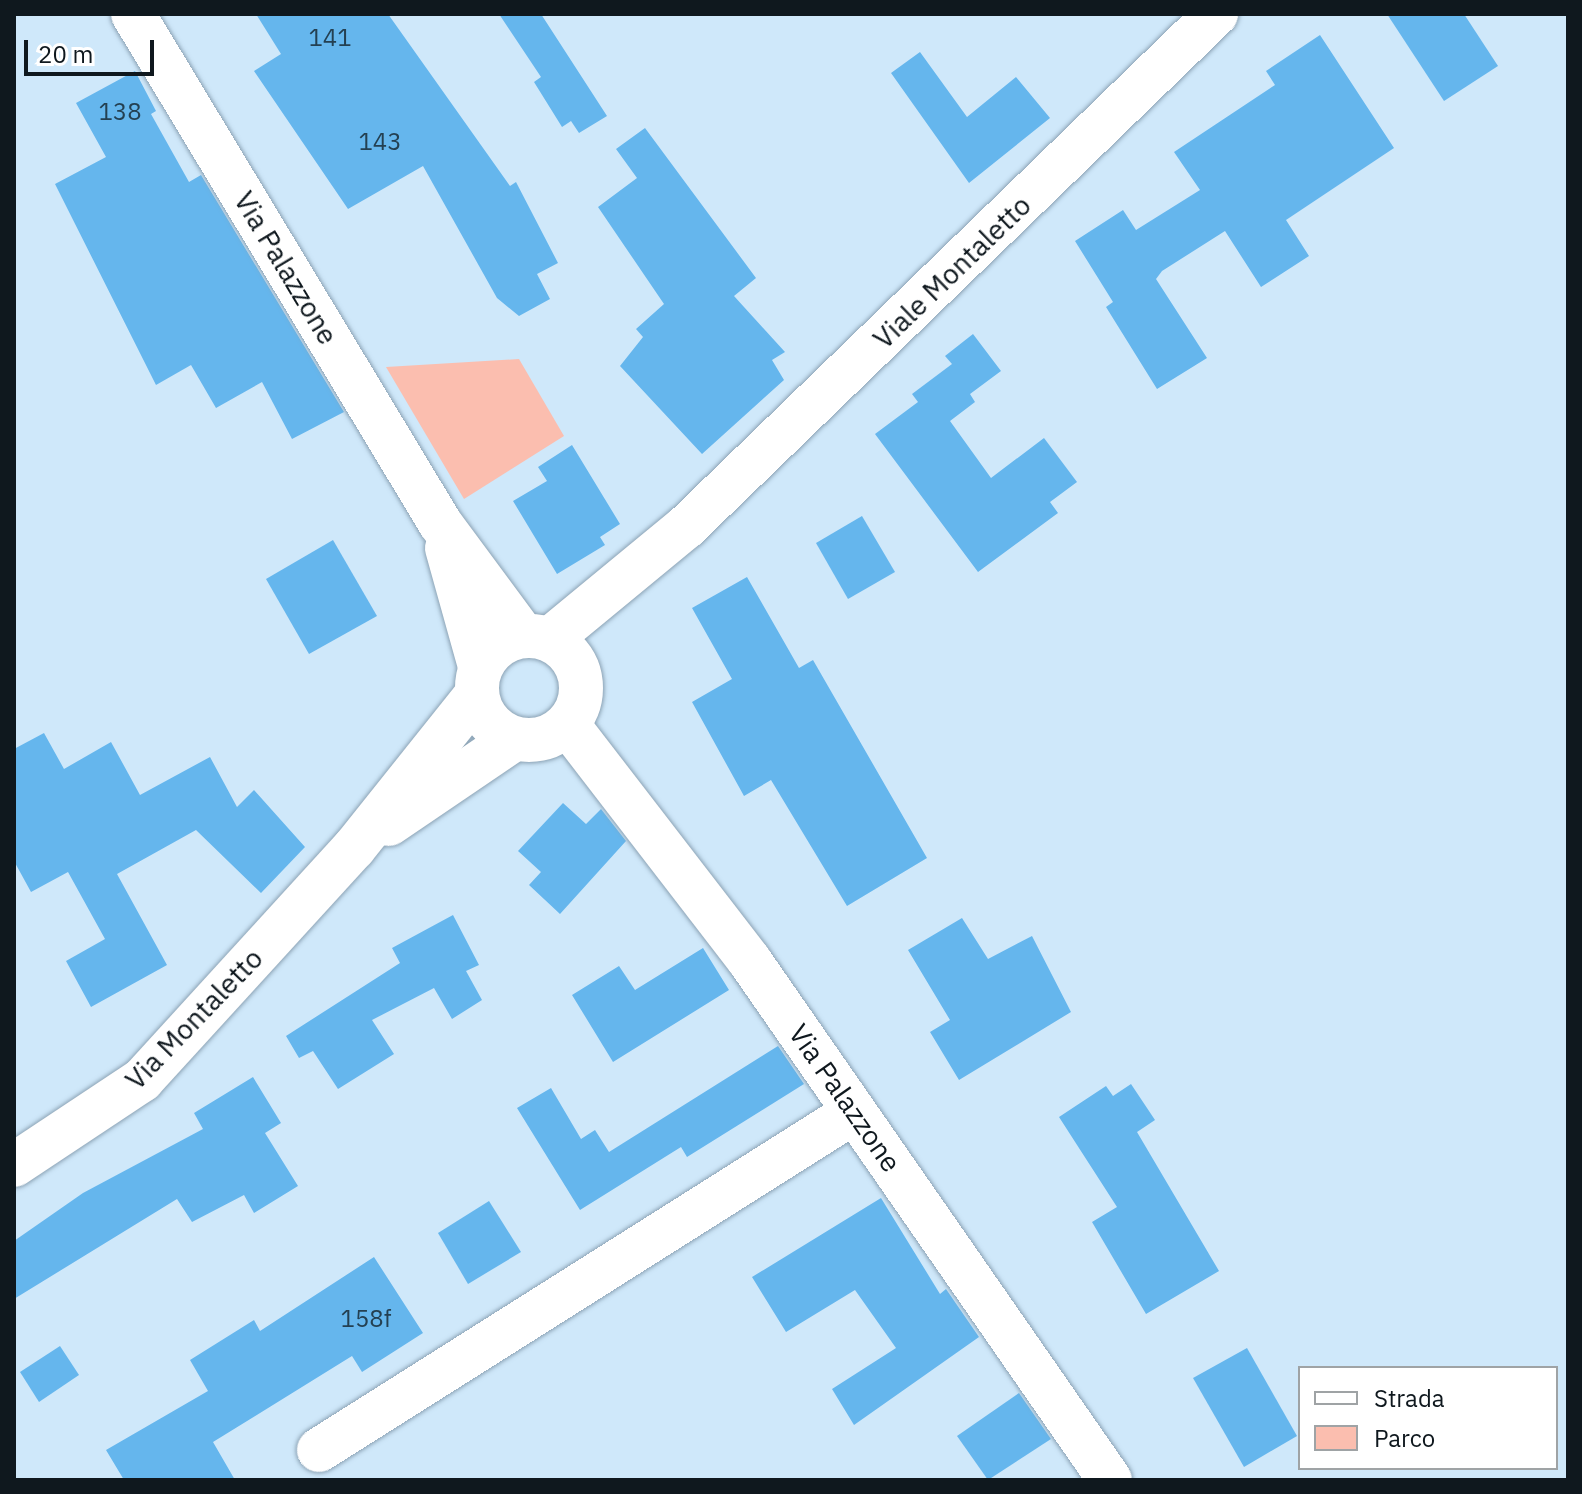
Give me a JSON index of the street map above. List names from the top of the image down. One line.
{"streets":{"street":["Via Palazzone","Viale Montaletto","Via Montaletto"]},"crossings":[["Via Palazzone","Viale Montaletto"]],"house_numbers":["141","138","143","158f"],"legend":["Strada","Parco"],"scale_bar":"20 m"}
